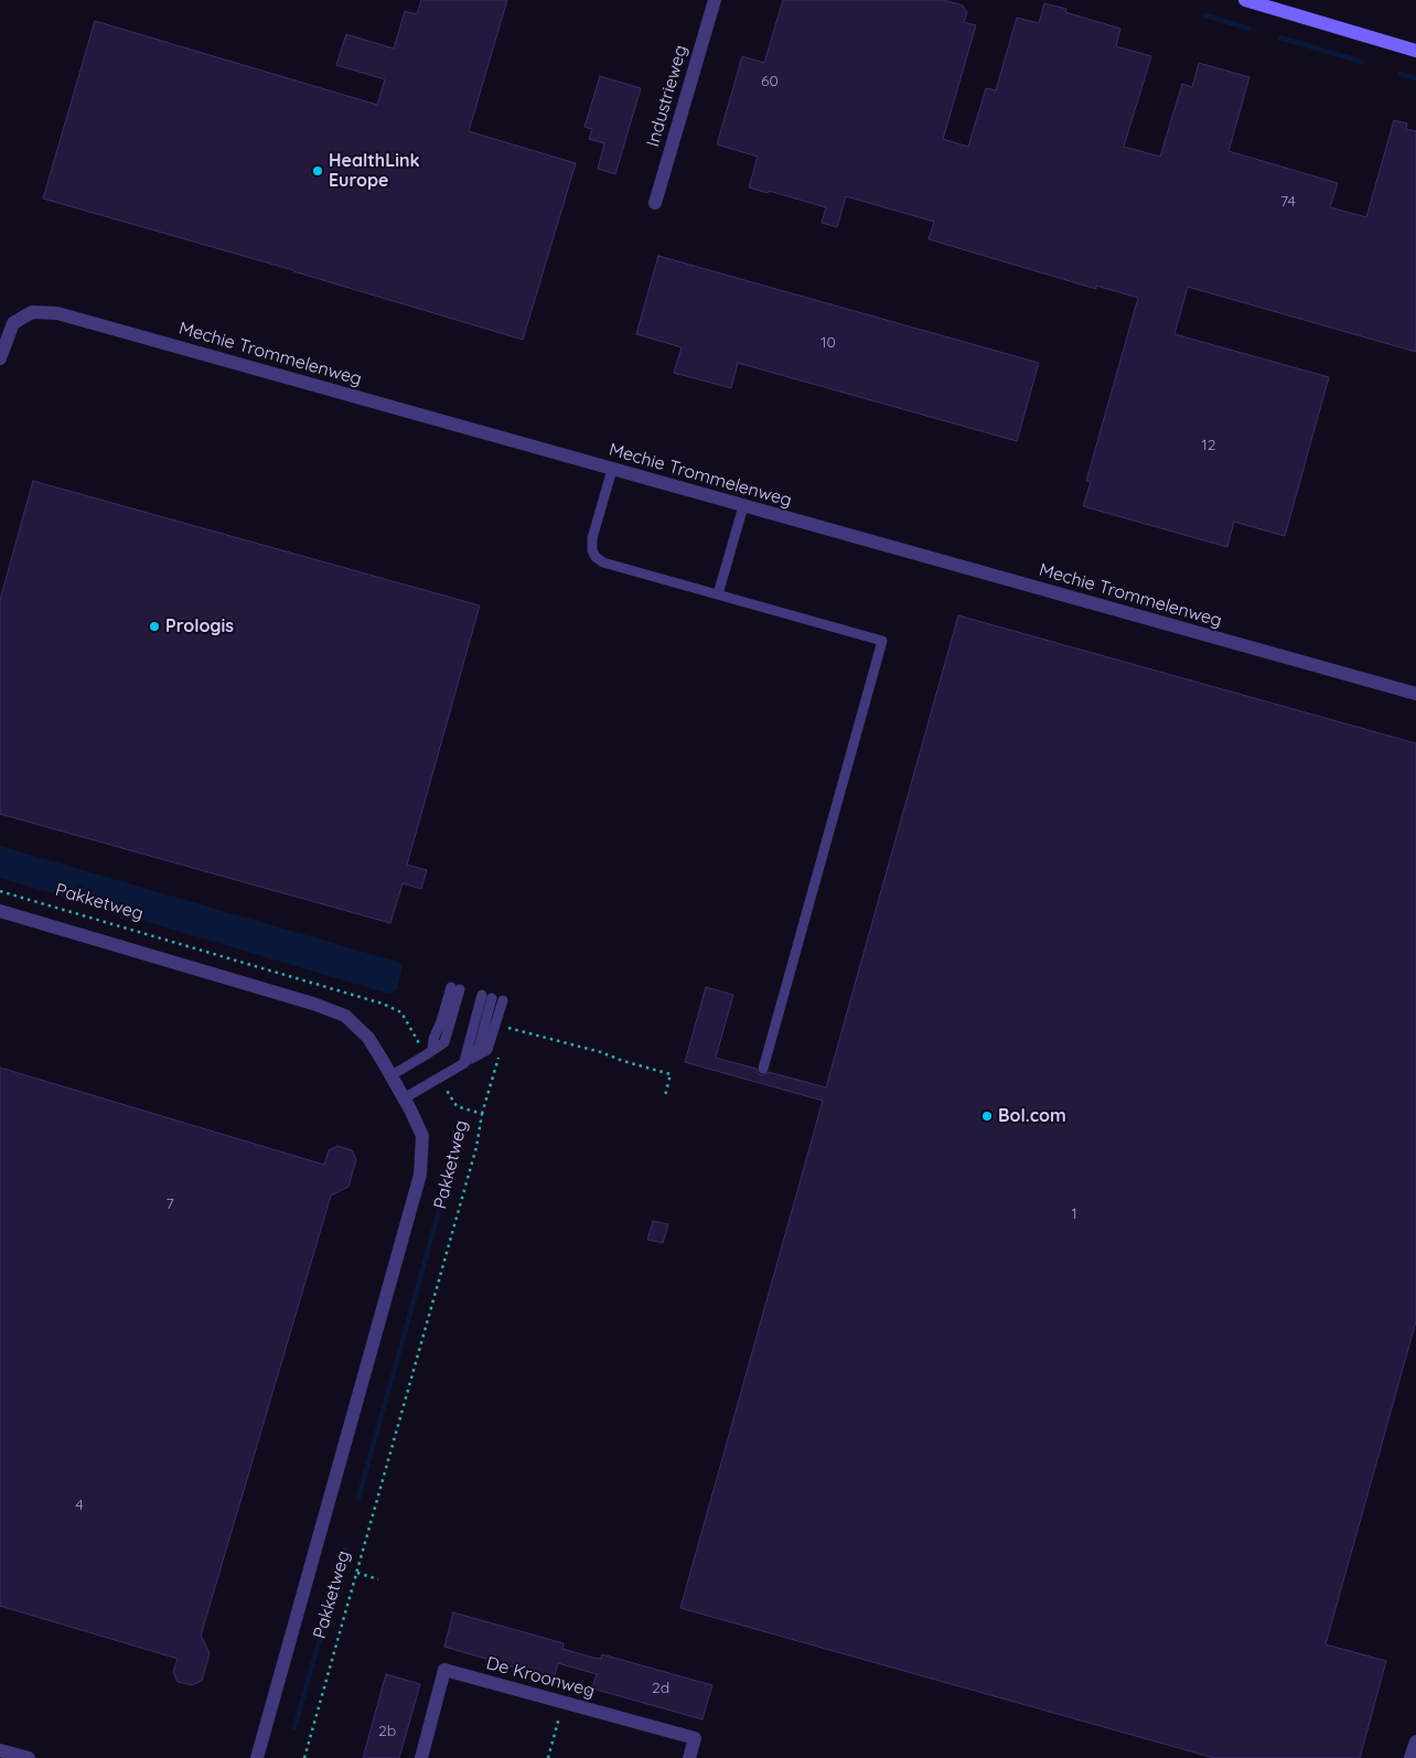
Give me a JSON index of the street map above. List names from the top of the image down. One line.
{"streets":{"street":["Industrieweg","Mechie Trommelenweg","Pakketweg","De Kroonweg"]},"places":["HealthLink Europe","Prologis","Bol.com"],"house_numbers":["60","74","10","12","7","1","4","2d","2b"]}
